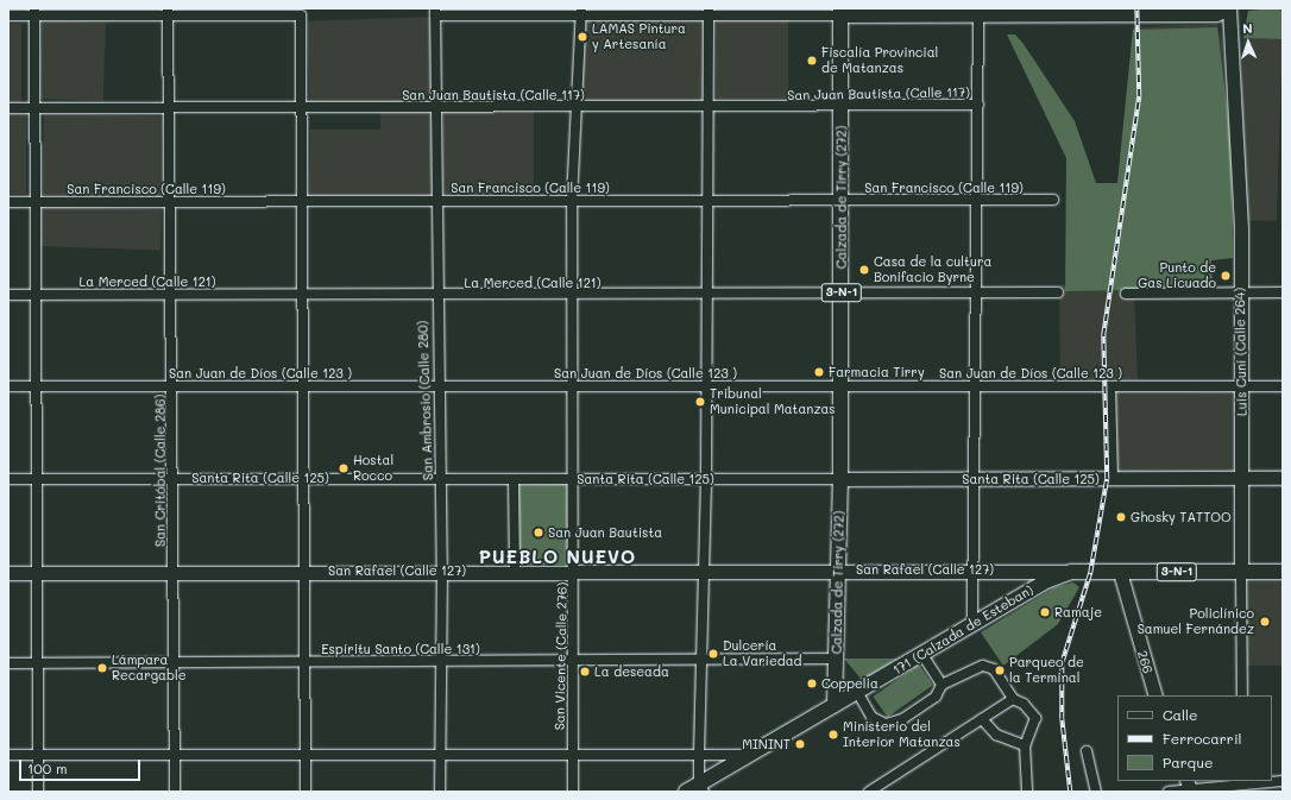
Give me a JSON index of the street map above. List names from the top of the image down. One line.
{"streets":{"main road":["Calzada de Tirry (272)","3-N-1","171 (Calzada de Esteban)"],"street":["San Juan Bautista (Calle 117)","San Francisco (Calle 119)","La Merced (Calle 121)","Luis Cuní (Calle 264)","San Juan de Díos (Calle 123 )","San Ambrosio (Calle 280)","San Critóbal (Calle 286)","Santa Rita (Calle 125)","San Rafael (Calle 127)","Espíritu Santo (Calle 131)","San Vicente (Calle 276)","266"]},"crossings":[["San Juan Bautista (Calle 117)","Calzada de Tirry (272)"],["San Juan Bautista (Calle 117)","San Ambrosio (Calle 280)"],["San Juan Bautista (Calle 117)","San Critóbal (Calle 286)"],["San Juan Bautista (Calle 117)","San Vicente (Calle 276)"],["San Francisco (Calle 119)","Calzada de Tirry (272)"],["San Francisco (Calle 119)","San Ambrosio (Calle 280)"],["San Francisco (Calle 119)","San Critóbal (Calle 286)"],["San Francisco (Calle 119)","San Vicente (Calle 276)"],["Calzada de Tirry (272)","La Merced (Calle 121)"],["Calzada de Tirry (272)","3-N-1"],["Calzada de Tirry (272)","San Juan de Díos (Calle 123 )"],["Calzada de Tirry (272)","Santa Rita (Calle 125)"],["Calzada de Tirry (272)","San Rafael (Calle 127)"],["Calzada de Tirry (272)","Espíritu Santo (Calle 131)"],["La Merced (Calle 121)","San Ambrosio (Calle 280)"],["La Merced (Calle 121)","San Critóbal (Calle 286)"],["La Merced (Calle 121)","San Vicente (Calle 276)"],["3-N-1","Luis Cuní (Calle 264)"],["3-N-1","San Rafael (Calle 127)"],["3-N-1","171 (Calzada de Esteban)"],["3-N-1","Espíritu Santo (Calle 131)"],["3-N-1","266"],["Luis Cuní (Calle 264)","San Juan de Díos (Calle 123 )"],["Luis Cuní (Calle 264)","Santa Rita (Calle 125)"],["San Juan de Díos (Calle 123 )","San Ambrosio (Calle 280)"],["San Juan de Díos (Calle 123 )","San Critóbal (Calle 286)"],["San Juan de Díos (Calle 123 )","San Vicente (Calle 276)"],["San Ambrosio (Calle 280)","Santa Rita (Calle 125)"],["San Ambrosio (Calle 280)","San Rafael (Calle 127)"],["San Ambrosio (Calle 280)","Espíritu Santo (Calle 131)"],["San Critóbal (Calle 286)","Santa Rita (Calle 125)"],["San Critóbal (Calle 286)","San Rafael (Calle 127)"],["San Critóbal (Calle 286)","Espíritu Santo (Calle 131)"],["Santa Rita (Calle 125)","San Vicente (Calle 276)"],["San Rafael (Calle 127)","171 (Calzada de Esteban)"],["San Rafael (Calle 127)","San Vicente (Calle 276)"],["Espíritu Santo (Calle 131)","San Vicente (Calle 276)"]],"districts":["PUEBLO NUEVO"],"places":["LAMAS Pintura y Artesanía","Fiscalía Provincial de Matanzas","Casa de la cultura Bonifacio Byrne","Punto de Gas Licuado","Farmacia Tirry","Tribunal Municipal Matanzas","Hostal Rocco","Ghosky TATTOO","San Juan Bautista","Ramaje","Policlínico Samuel Fernández","Dulcería La Variedad","Lámpara Recargable","Parqueo de la Terminal","La deseada","Coppelia","Ministerio del Interior Matanzas","MININT"],"legend":["Calle","Ferrocarril","Parque"],"scale_bar":"100 m","north":"top"}
